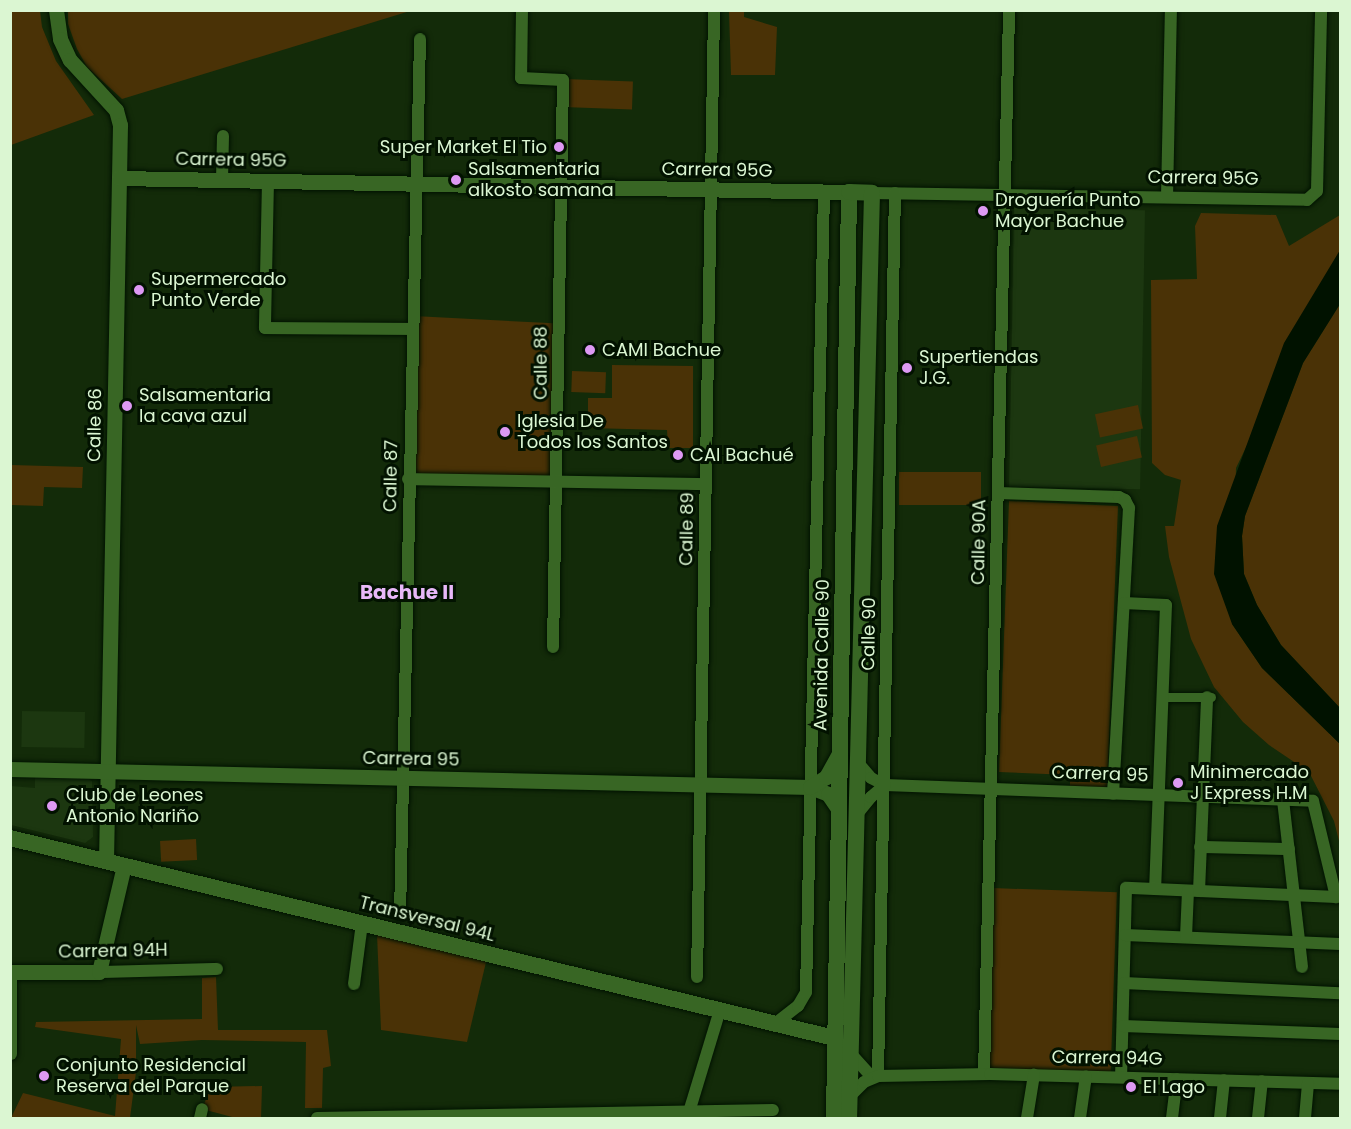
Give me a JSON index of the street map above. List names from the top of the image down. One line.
{"streets":{"main road":["Carrera 95G","Avenida Calle 90","Transversal 94L"],"street":["Calle 88","Calle 86","Calle 87","Calle 89","Calle 90A","Calle 90","Carrera 95","Carrera 94H","Carrera 94G"]},"crossings":[["Carrera 95G","Calle 88"],["Carrera 95G","Calle 86"],["Carrera 95G","Calle 87"],["Carrera 95G","Calle 89"],["Carrera 95G","Calle 90A"],["Carrera 95G","Calle 90"],["Carrera 95G","Avenida Calle 90"],["Calle 86","Carrera 95"],["Calle 86","Transversal 94L"],["Calle 87","Carrera 95"],["Calle 89","Carrera 95"],["Calle 90A","Carrera 95"],["Calle 90A","Carrera 94G"],["Calle 90","Carrera 95"],["Calle 90","Carrera 94G"],["Avenida Calle 90","Transversal 94L"]],"districts":["Bachue II"],"places":["Super Market El Tio","Salsamentaria alkosto samana","Droguería Punto Mayor Bachue","Supermercado Punto Verde","CAMI Bachue","Supertiendas J.G.","Salsamentaria la cava azul","Iglesia De Todos los Santos","CAI Bachué","Minimercado J Express H.M","Club de Leones Antonio Nariño","Conjunto Residencial Reserva del Parque","El Lago"]}
